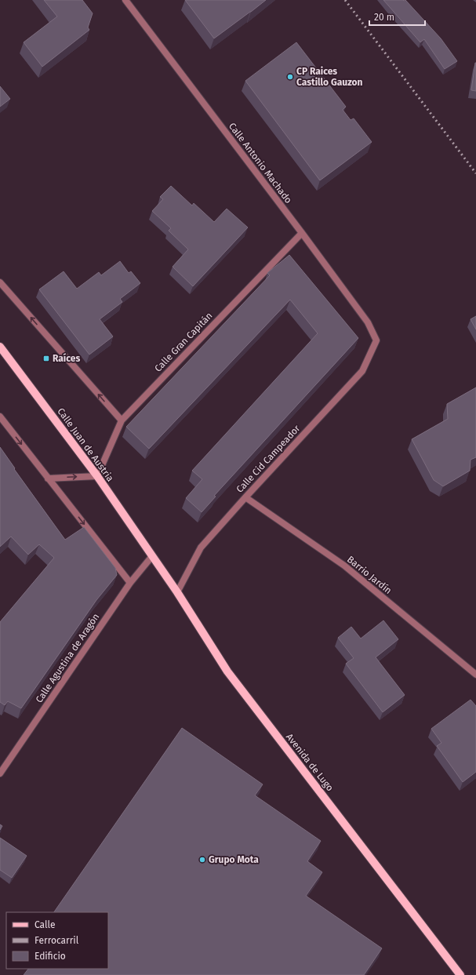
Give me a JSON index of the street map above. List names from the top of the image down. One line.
{"streets":{"main road":["Calle Juan de Austria","Avenida de Lugo"],"street":["Calle Antonio Machado","Calle Gran Capitán","Calle Cid Campeador","Barrio Jardín","Calle Agustina de Aragón"]},"crossings":[["Calle Antonio Machado","Calle Gran Capitán"],["Calle Antonio Machado","Calle Cid Campeador"],["Calle Gran Capitán","Calle Juan de Austria"],["Calle Juan de Austria","Calle Agustina de Aragón"],["Calle Juan de Austria","Avenida de Lugo"],["Calle Cid Campeador","Barrio Jardín"],["Calle Cid Campeador","Avenida de Lugo"],["Calle Agustina de Aragón","Avenida de Lugo"]],"places":{"other":["CP Raices Castillo Gauzon","Grupo Mota"],"transit":["Raíces"]},"legend":["Calle","Ferrocarril","Edificio"],"scale_bar":"20 m"}
